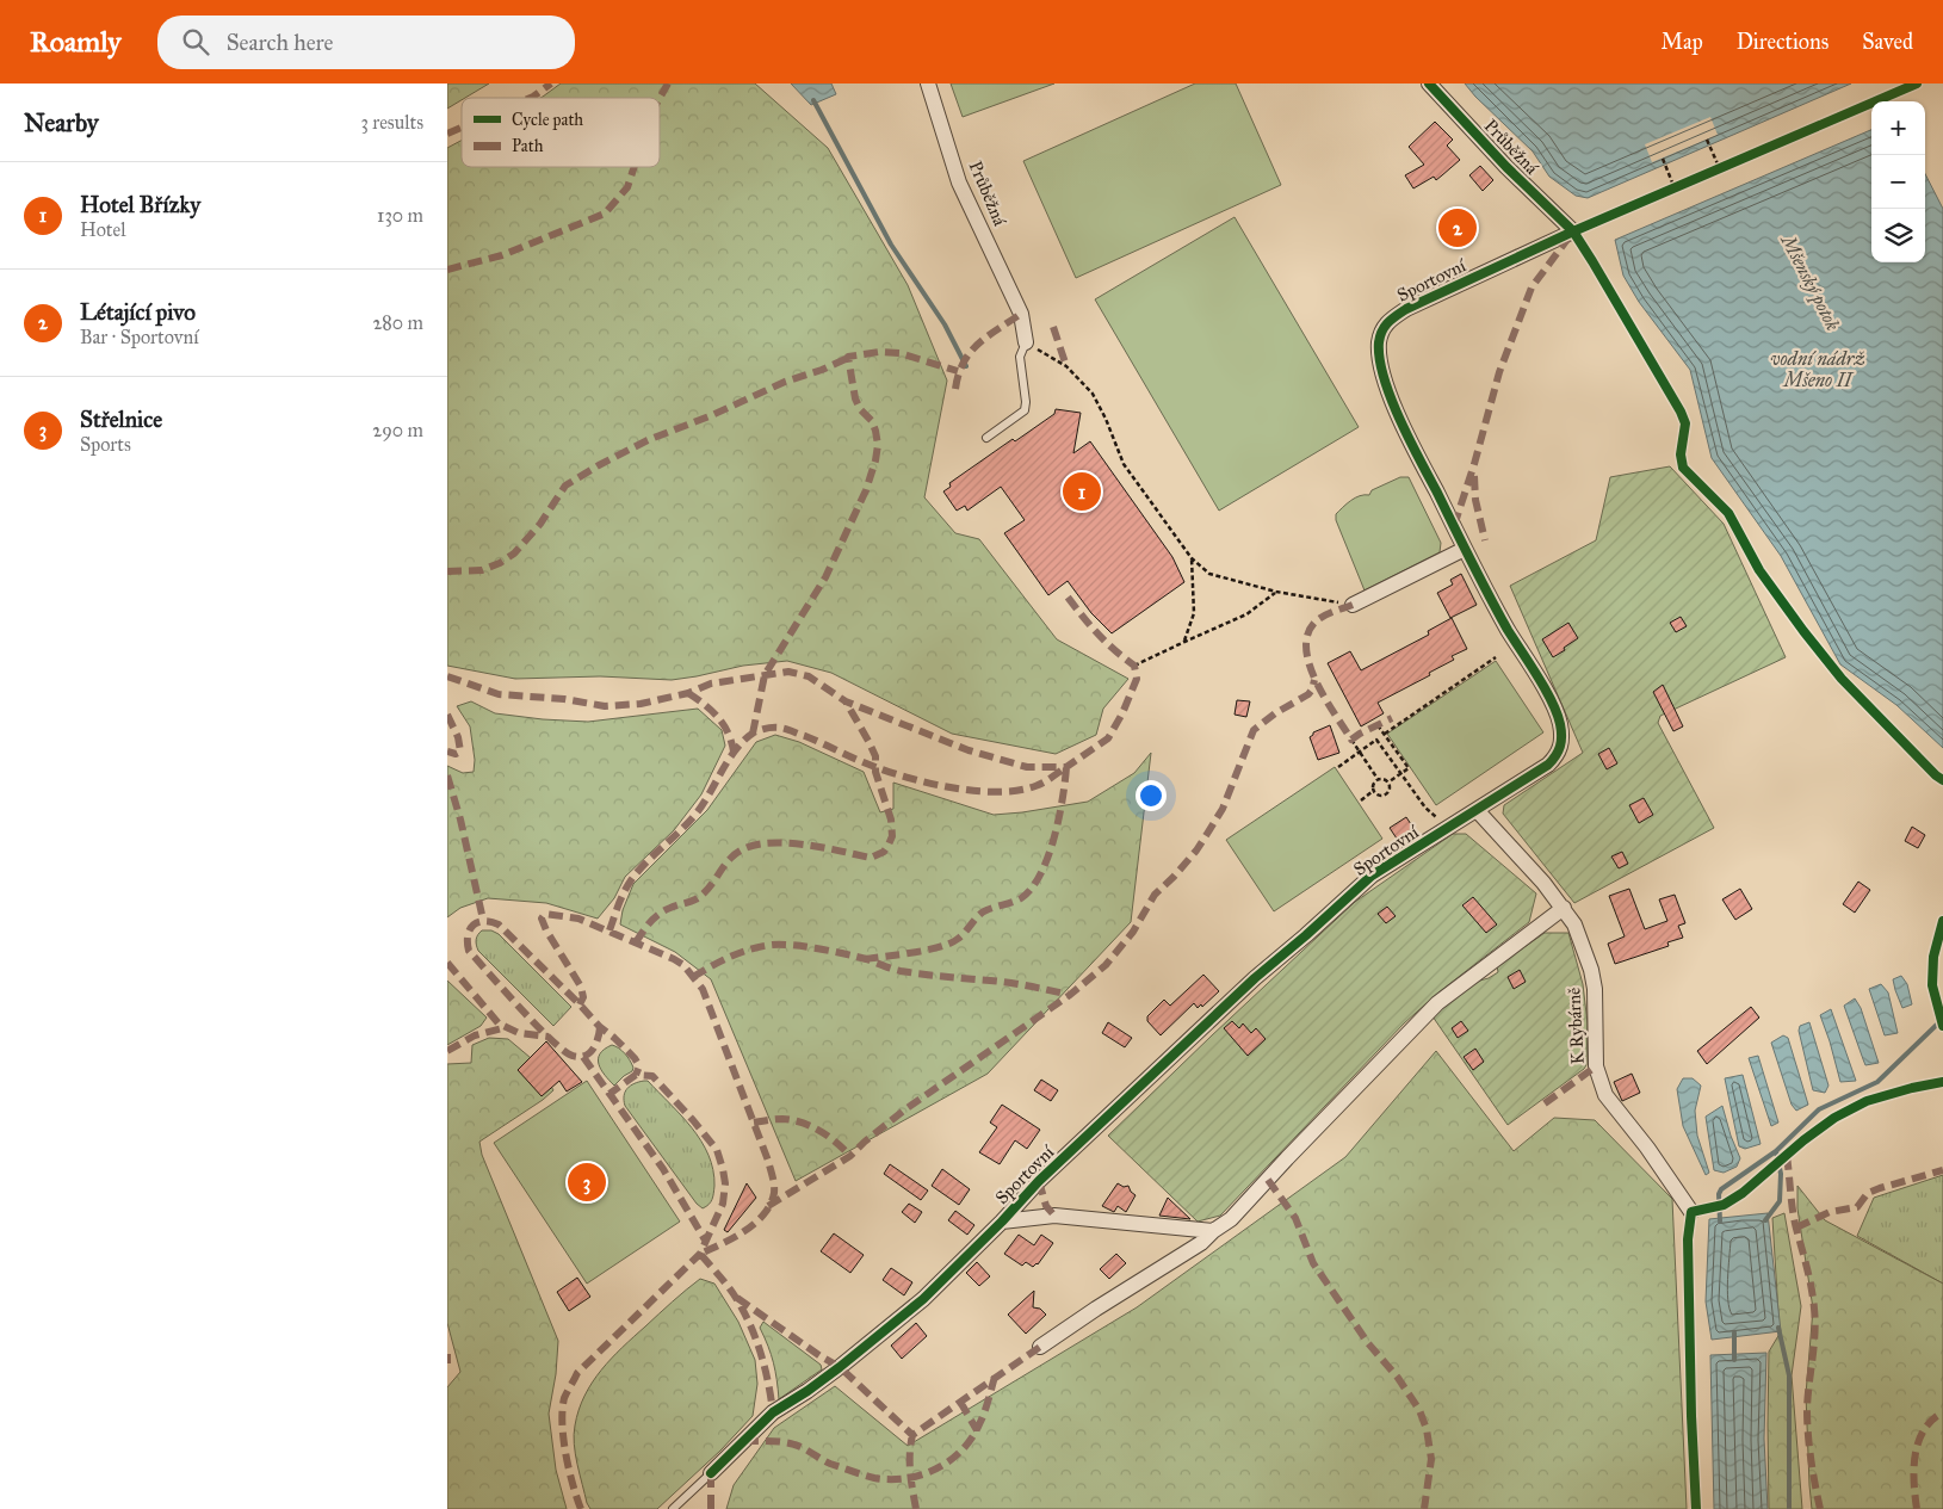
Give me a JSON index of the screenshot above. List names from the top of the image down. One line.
{"streets":{"street":["Průběžná","Sportovní","K Rybárně"]},"crossings":[["Průběžná","Sportovní"],["Sportovní","K Rybárně"]],"water":["Mšenský potok","vodní nádrž Mšeno II"],"legend":["Cycle path","Path"],"page":{"header":"Roamly","search":"Search here","nav":["Map","Directions","Saved"],"heading":["Nearby","3 results"],"map_buttons":["+","−"],"list":[{"mark":"1","name":"Hotel Břízky","note":"Hotel","value":"130 m"},{"mark":"2","name":"Létající pivo","note":"Bar · Sportovní","value":"280 m"},{"mark":"3","name":"Střelnice","note":"Sports","value":"290 m"}],"pins":["2","1","3"]}}
